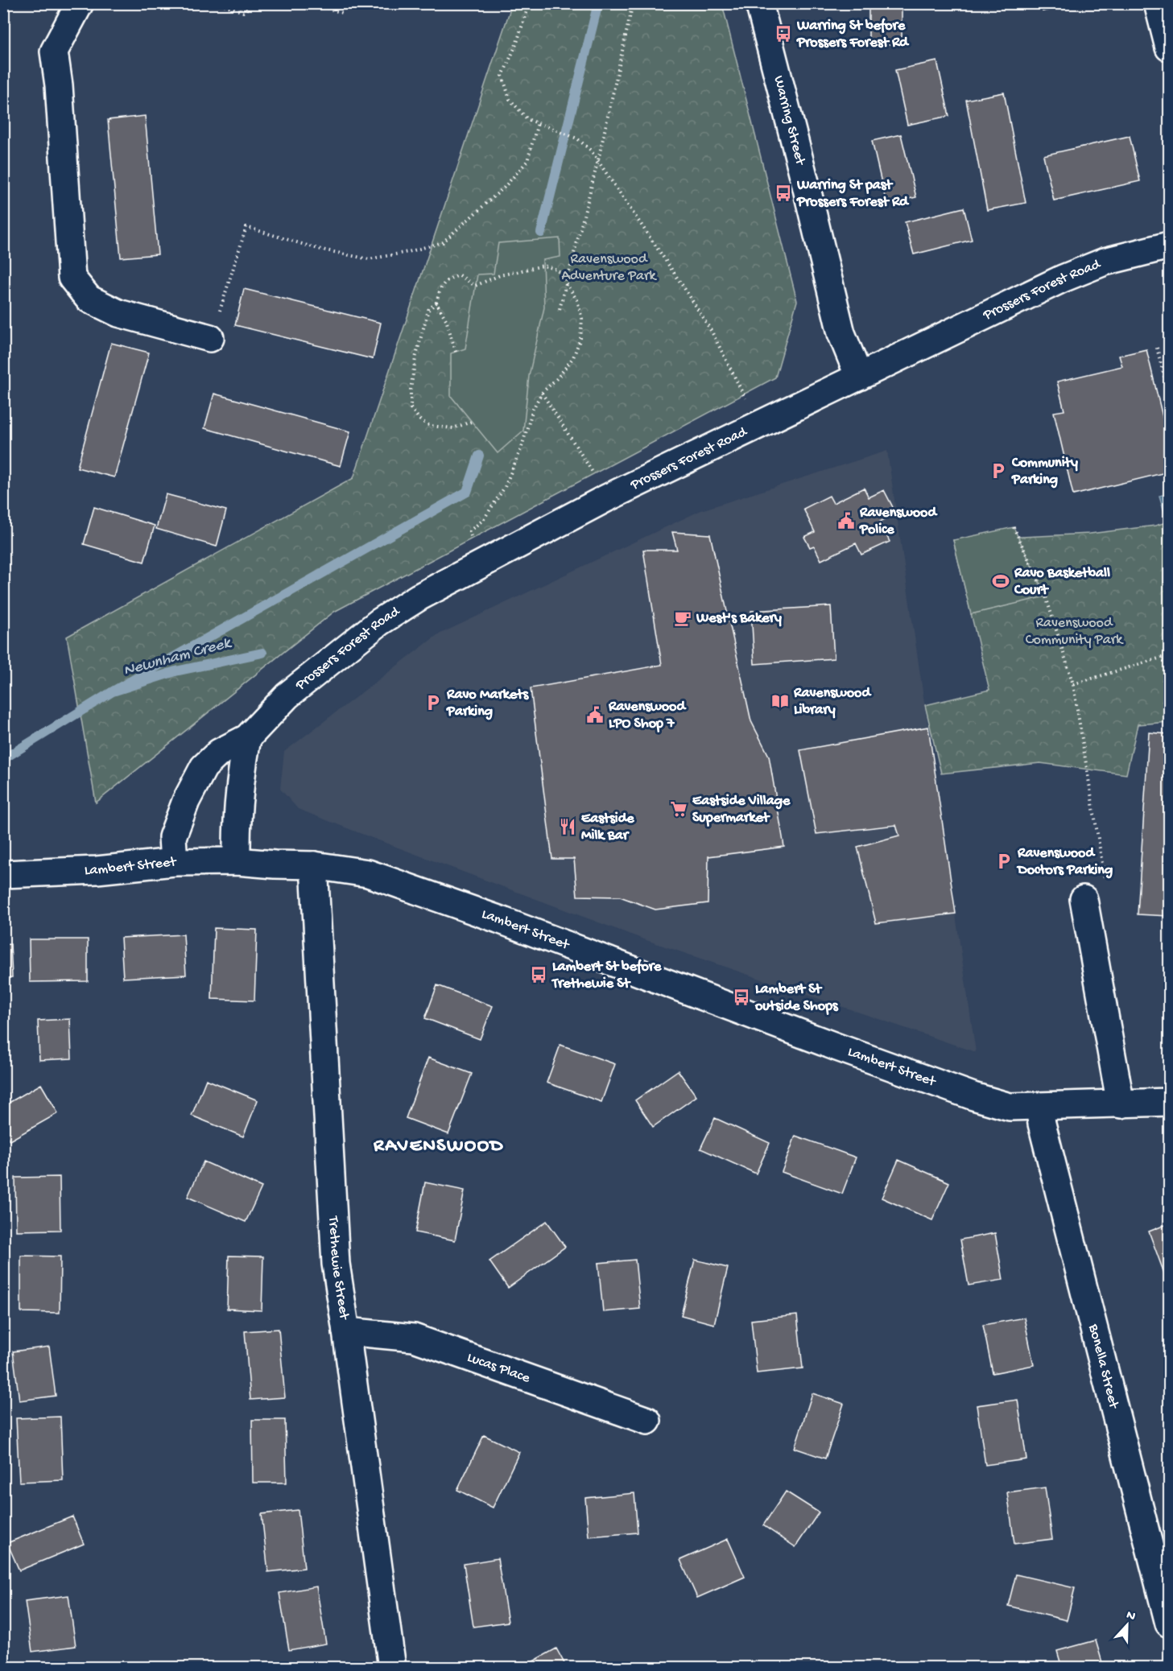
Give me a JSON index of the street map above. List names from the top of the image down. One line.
{"streets":{"street":["Warring Street","Prossers Forest Road","Lambert Street","Trethewie Street","Bonella Street","Lucas Place"]},"crossings":[["Warring Street","Prossers Forest Road"],["Prossers Forest Road","Lambert Street"],["Lambert Street","Trethewie Street"],["Lambert Street","Bonella Street"],["Trethewie Street","Lucas Place"]],"districts":["RAVENSWOOD"],"water":["Newnham Creek"],"parks":["Ravenswood Adventure Park","Ravenswood Community Park"],"places":{"bus stop":["Warring St before Prossers Forest Rd","Warring St past Prossers Forest Rd","Lambert St before Trethewie St","Lambert St outside Shops"],"parking":["Community Parking","Ravo Markets Parking","Ravenswood Doctors Parking"],"public building":["Ravenswood Police","Ravenswood LPO Shop 7"],"sports":["Ravo Basketball Court"],"cafe":["West's Bakery"],"library":["Ravenswood Library"],"supermarket":["Eastside Village Supermarket"],"restaurant":["Eastside Milk Bar"]},"north":"top"}
